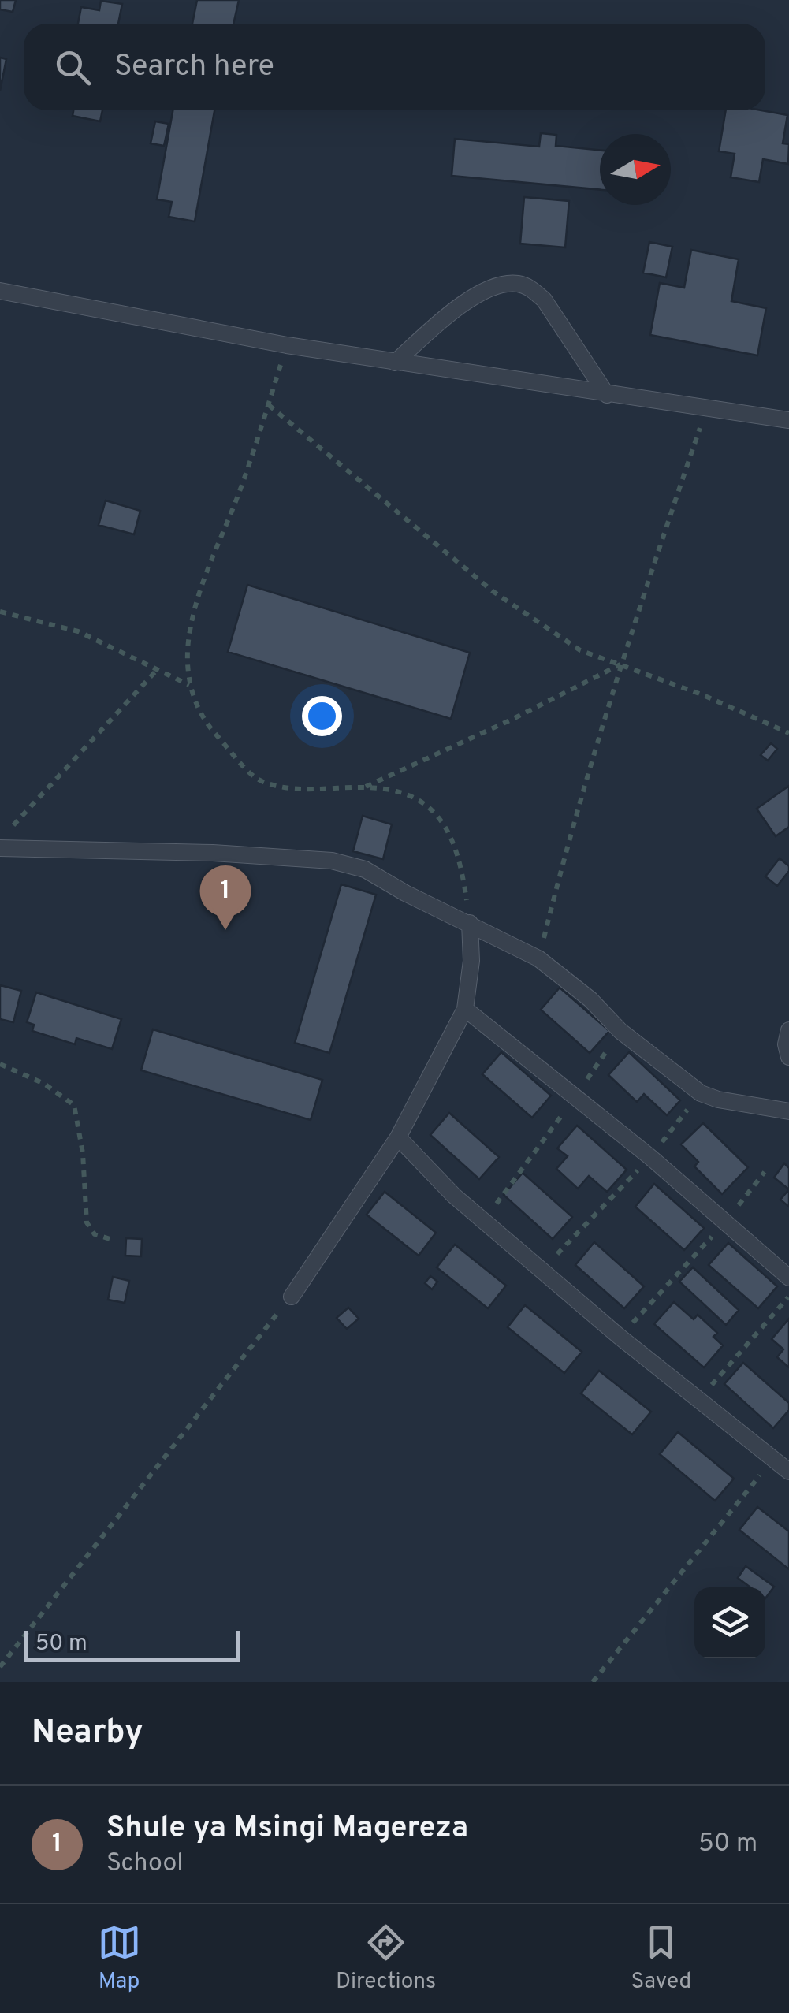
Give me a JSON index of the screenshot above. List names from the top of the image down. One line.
{"scale_bar":"50 m","north":"right","page":{"search":"Search here","pins":"1","scale":"50 m","heading":"Nearby","list":[{"mark":"1","name":"Shule ya Msingi Magereza","note":"School","value":"50 m"}],"nav":["Map","Directions","Saved"]}}
